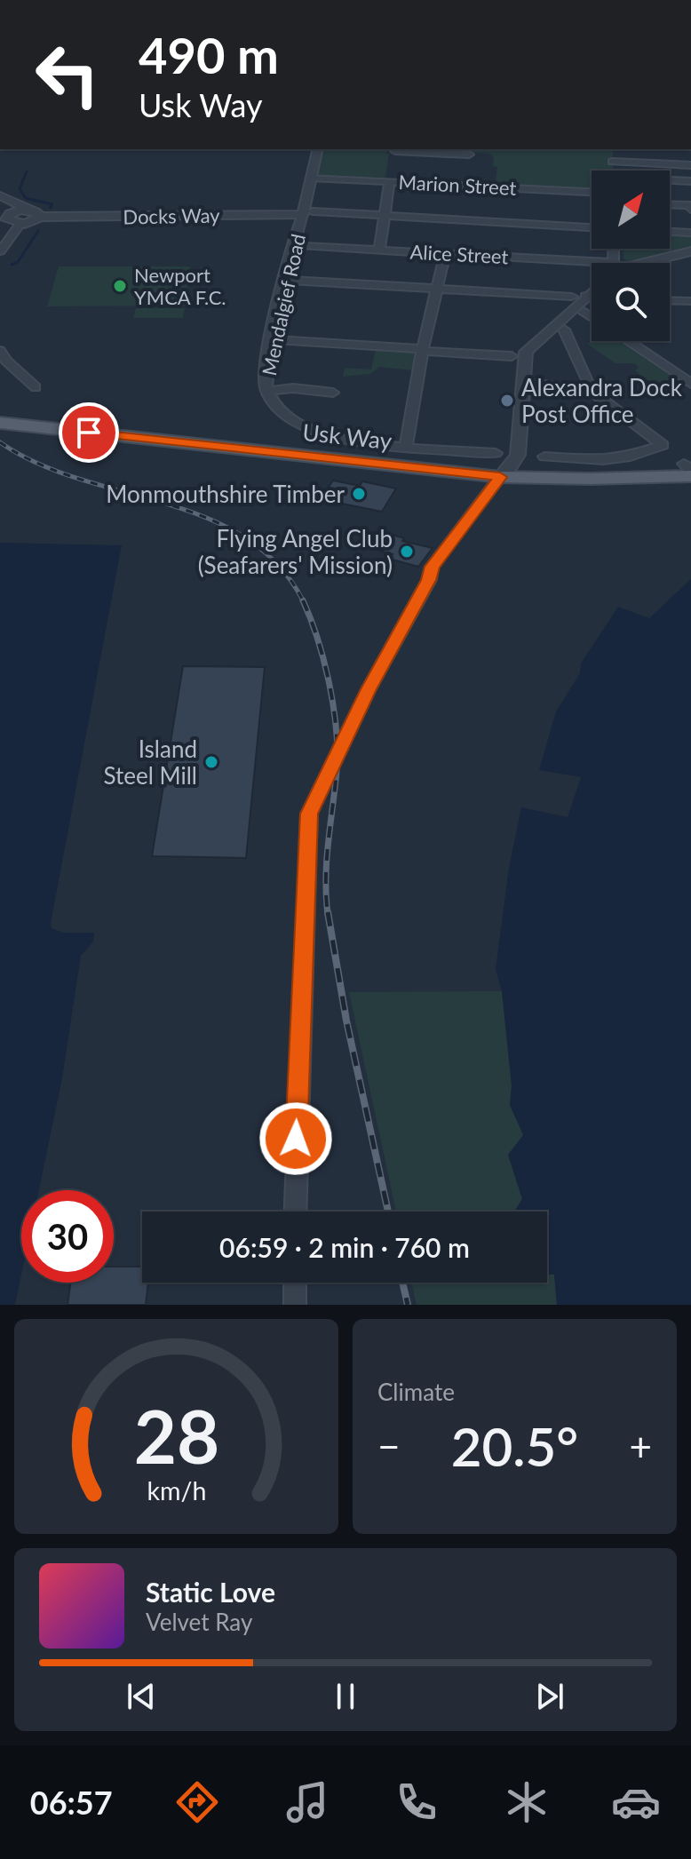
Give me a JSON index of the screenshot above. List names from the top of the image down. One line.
{"streets":{"main road":["Usk Way"],"street":["Marion Street","Docks Way","Alice Street","Mendalgief Road"]},"crossings":[["Marion Street","Mendalgief Road"],["Docks Way","Mendalgief Road"]],"places":["Newport YMCA F.C.","Alexandra Dock Post Office","Monmouthshire Timber","Flying Angel Club (Seafarers' Mission)","Island Steel Mill"],"north":"top right","page":{"turn":["490 m","Usk Way"],"limit":"30","trip":"06:59 · 2 min · 760 m","tile":"Climate","heat":["−","20.5°","+"],"song":["Static Love","Velvet Ray"],"tabs":"06:57","gauge":["28","km/h"]}}
